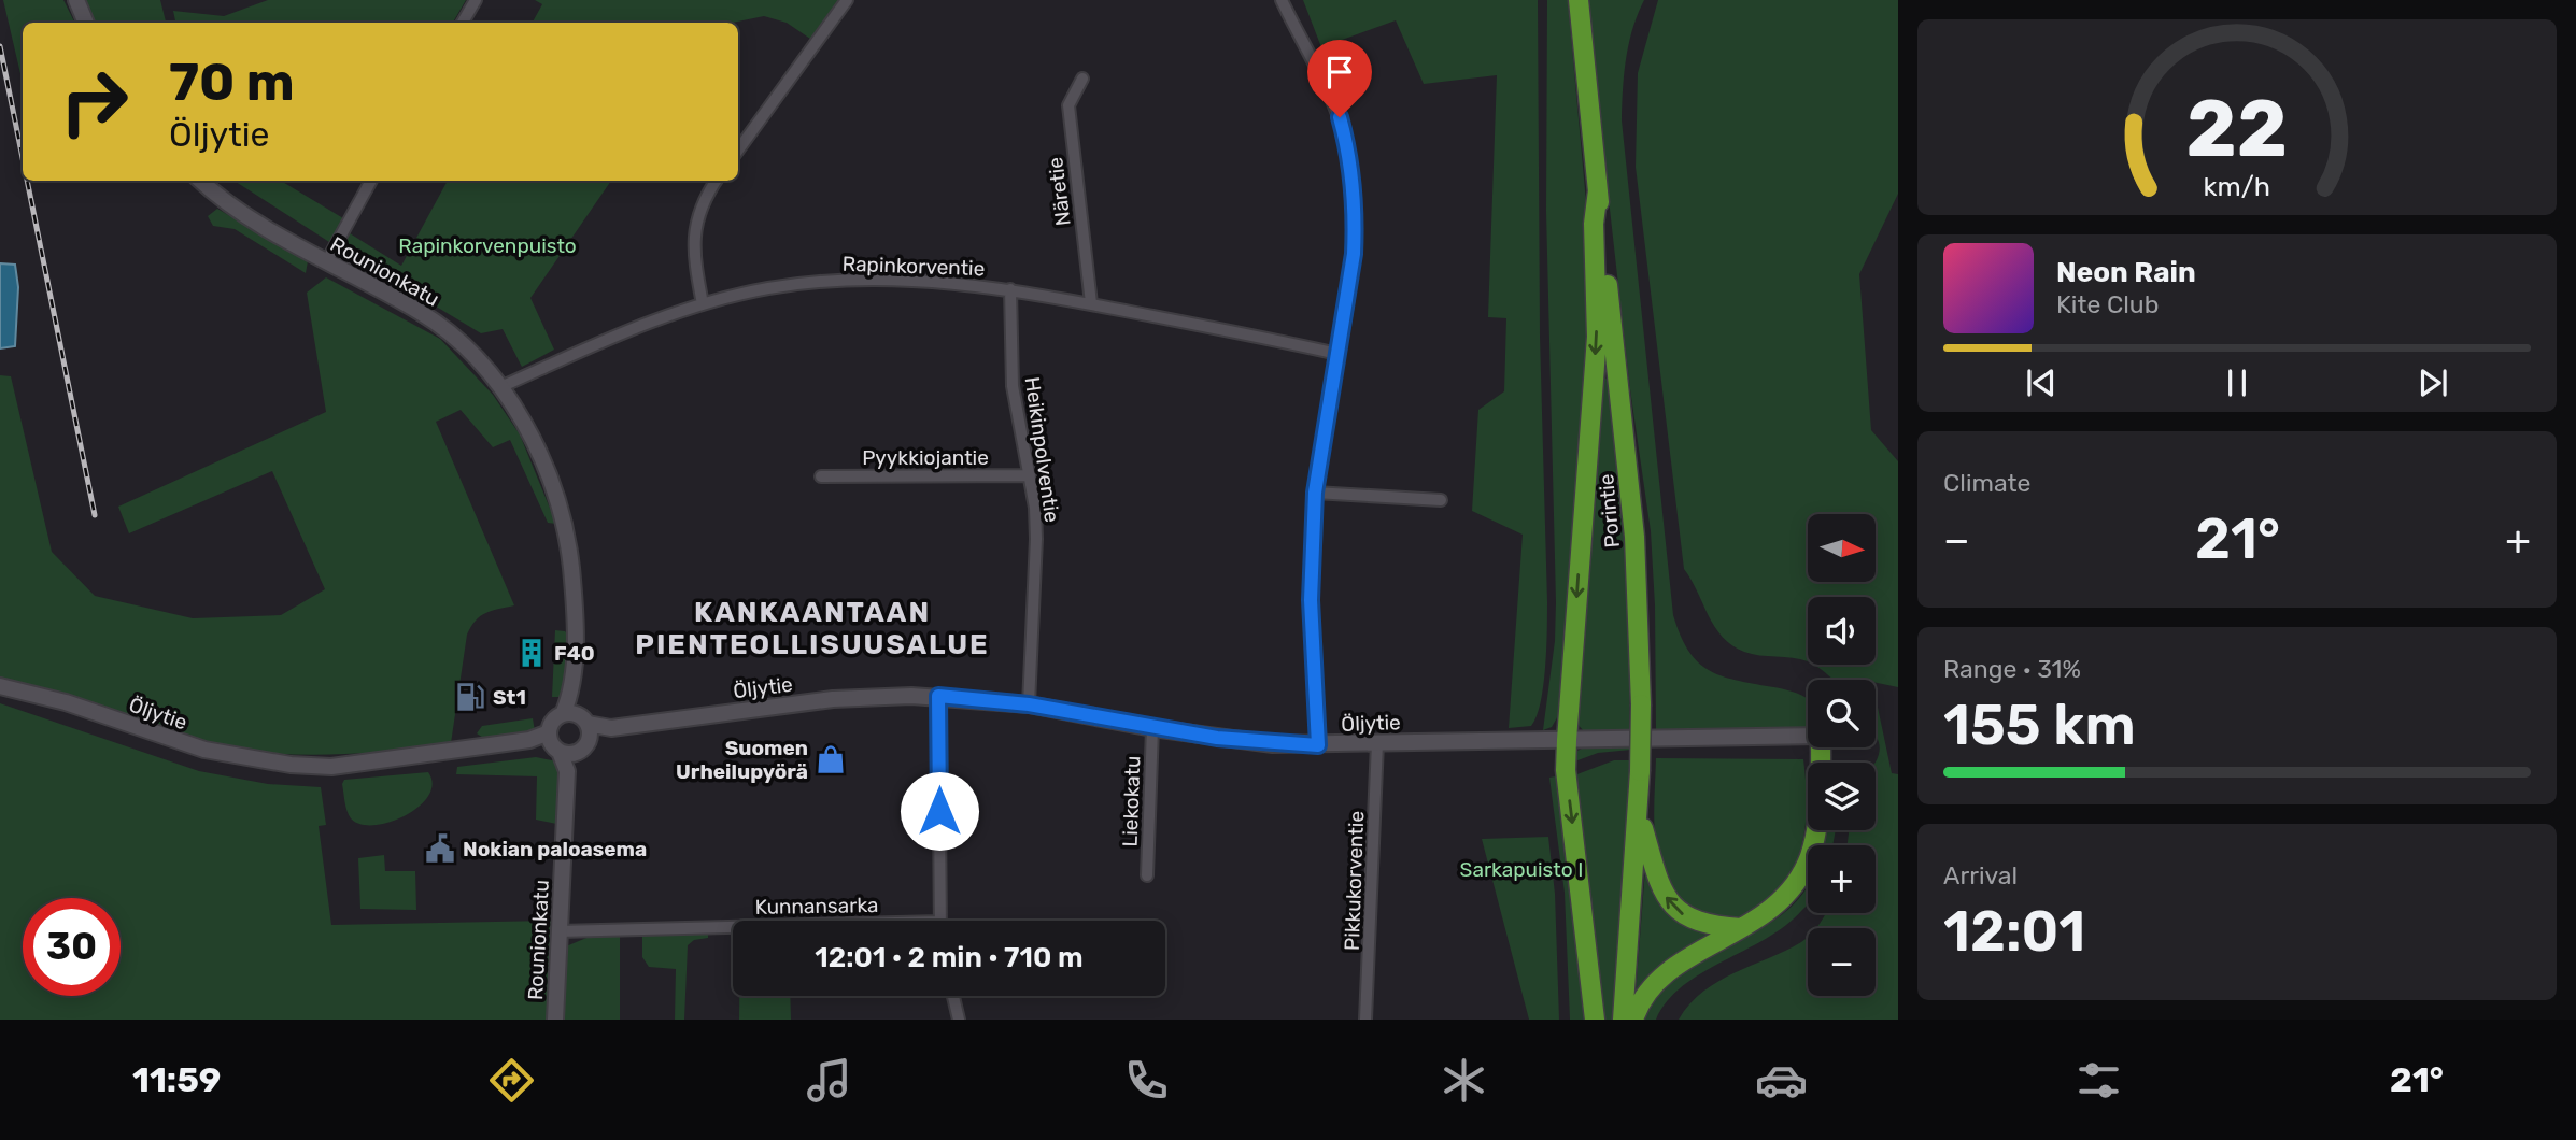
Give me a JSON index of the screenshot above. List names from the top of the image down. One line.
{"streets":{"highway":["Porintie"],"main road":["Rounionkatu","Öljytie"],"street":["Näretie","Rapinkorventie","Heikinpolventie","Pyykkiojantie","Liekokatu","Pikkukorventie","Kunnansarka"]},"crossings":[["Näretie","Rapinkorventie"],["Rapinkorventie","Rounionkatu"],["Rapinkorventie","Heikinpolventie"],["Rounionkatu","Öljytie"],["Rounionkatu","Kunnansarka"],["Heikinpolventie","Pyykkiojantie"],["Heikinpolventie","Öljytie"],["Öljytie","Liekokatu"],["Öljytie","Pikkukorventie"]],"districts":["KANKAANTAAN PIENTEOLLISUUSALUE"],"parks":["Rapinkorvenpuisto","Sarkapuisto I"],"places":{"building":["F40"],"fuel station":["St1"],"shop":["Suomen Urheilupyörä"],"public building":["Nokian paloasema"]},"north":"right","page":{"turn":["70 m","Öljytie"],"song":["Neon Rain","Kite Club"],"tile":["Climate",["Range · 31%","155 km"],["Arrival","12:01"]],"heat":["−","21°","+"],"map_buttons":["+","−"],"limit":"30","trip":"12:01 · 2 min · 710 m","tabs":["11:59","21°"],"gauge":["22","km/h"]}}
